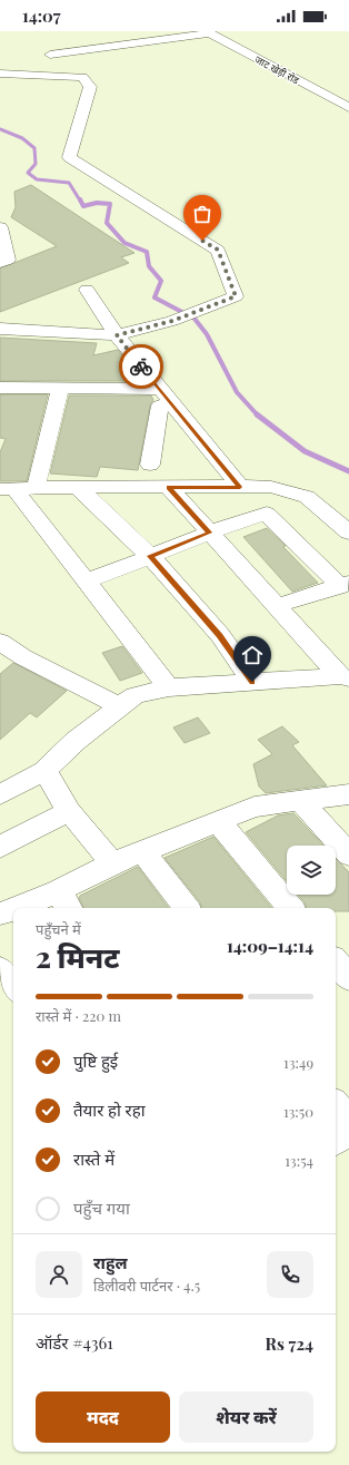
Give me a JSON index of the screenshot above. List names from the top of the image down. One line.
{"streets":{"street":["जाट खेड़ी रोड"]},"page":{"status":"14:07","heading":["2 मिनट","पहुँचने में","14:09–14:14"],"panel":["राहुल","डिलीवरी पार्टनर · 4.5","ऑर्डर #4361","Rs 724"],"bar":"रास्ते में · 220 m","list":[["पुष्टि हुई","13:49"],["तैयार हो रहा","13:50"],["रास्ते में","13:54"],"पहुँच गया"],"buttons":["मदद","शेयर करें"]}}
